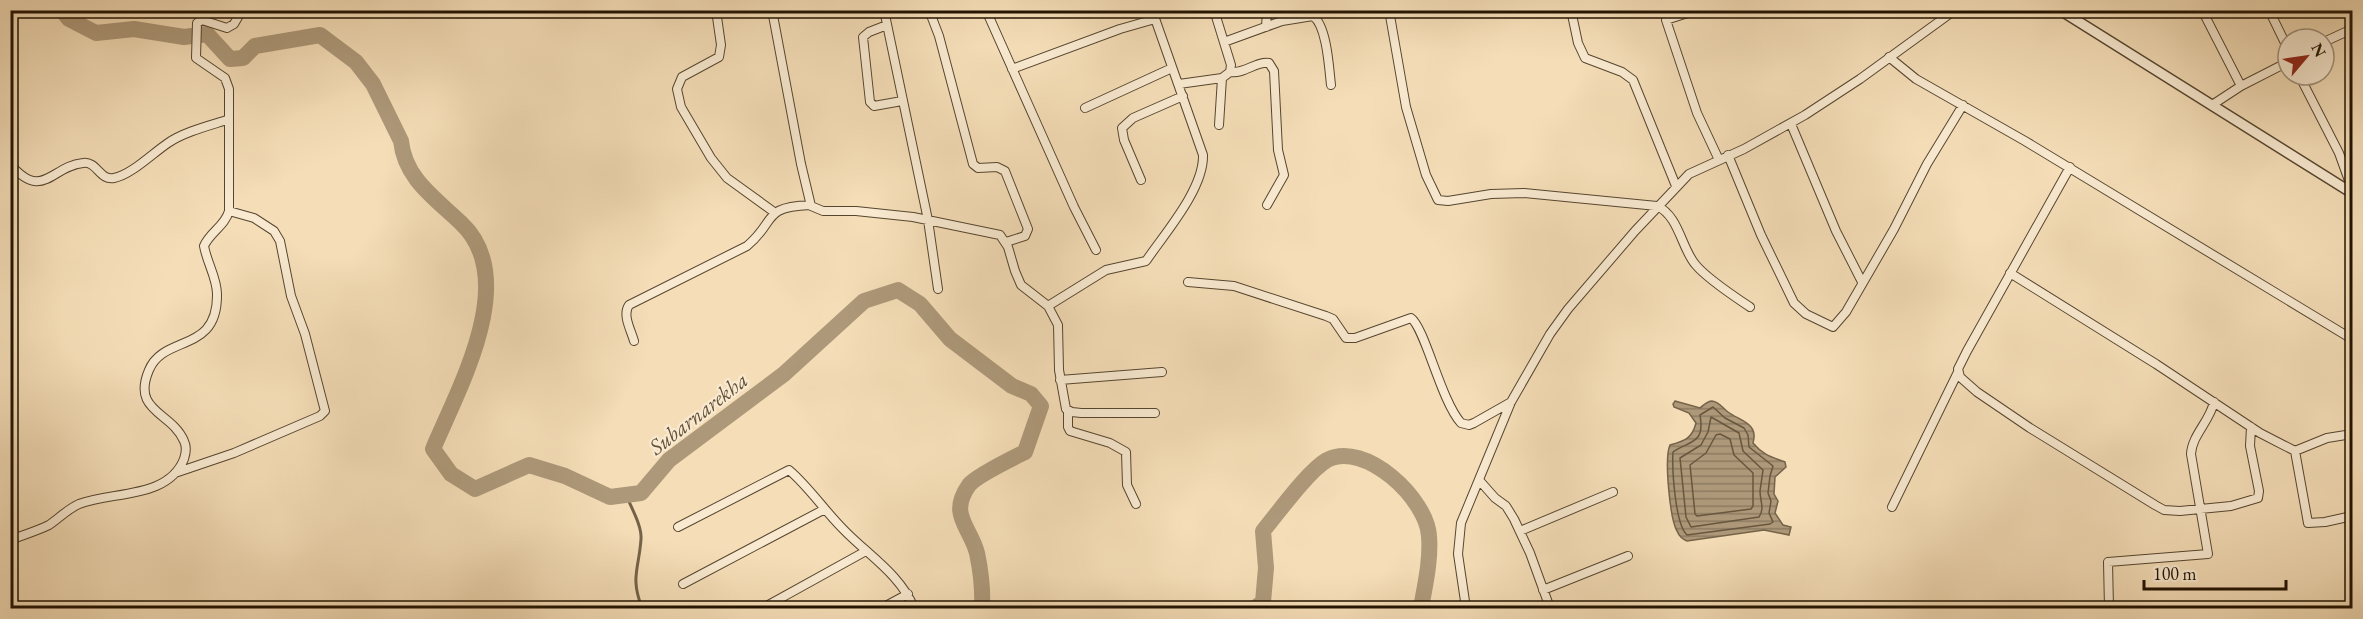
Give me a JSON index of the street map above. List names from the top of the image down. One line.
{"water":["Subarnarekha"],"scale_bar":"100 m","north":"top right"}
